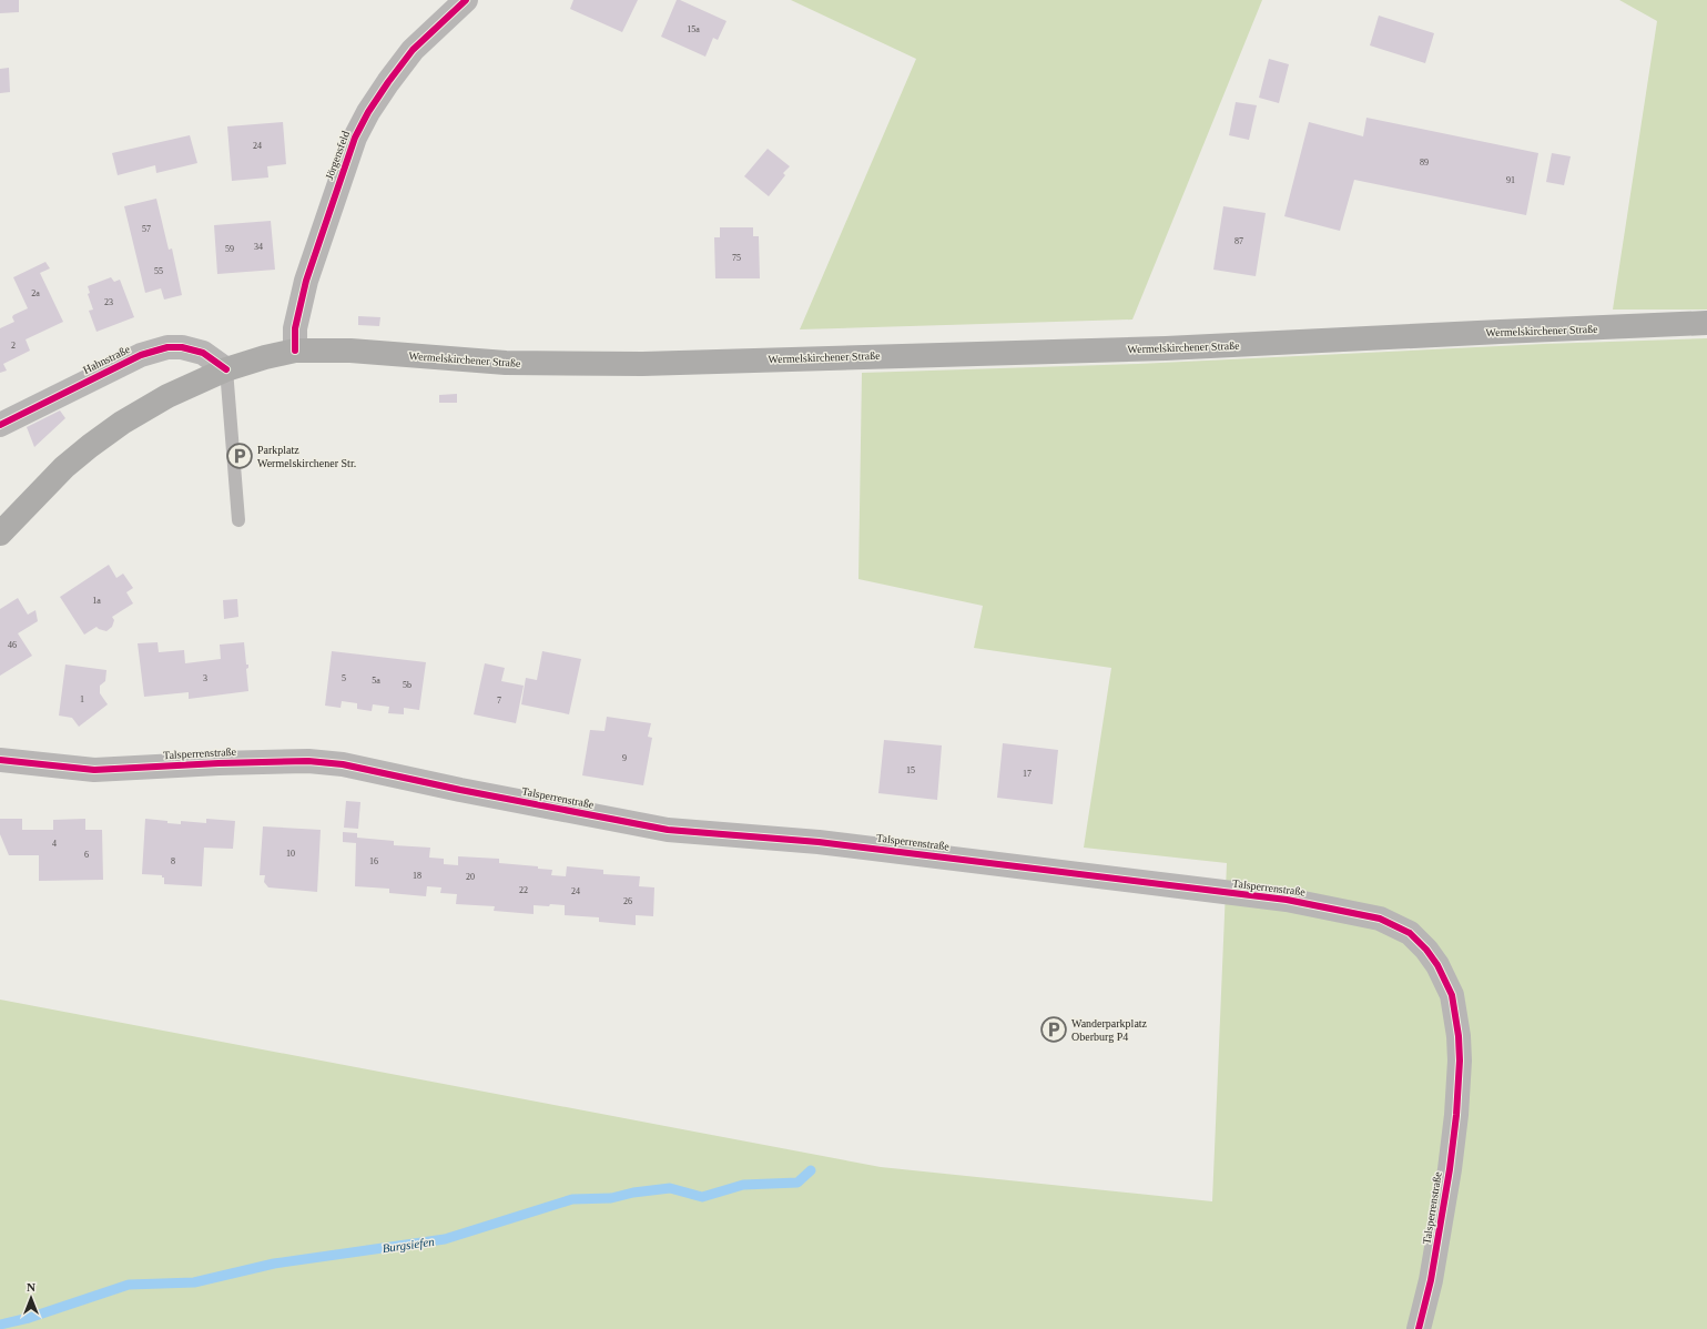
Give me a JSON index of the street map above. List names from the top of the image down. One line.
{"streets":{"main road":["Wermelskirchener Straße"],"street":["Jörgensfeld","Hahnstraße","Talsperrenstraße"]},"crossings":[["Jörgensfeld","Wermelskirchener Straße"],["Wermelskirchener Straße","Hahnstraße"]],"water":["Burgsiefen"],"places":{"parking":["Parkplatz Wermelskirchener Str.","Wanderparkplatz Oberburg P4"]},"house_numbers":["15a","24","89","91","57","87","34","59","75","55","2a","23","2","1a","46","3","5","5a","5b","1","7","9","15","17","4","10","6","8","16","18","20","22","24","26"],"north":"top"}
